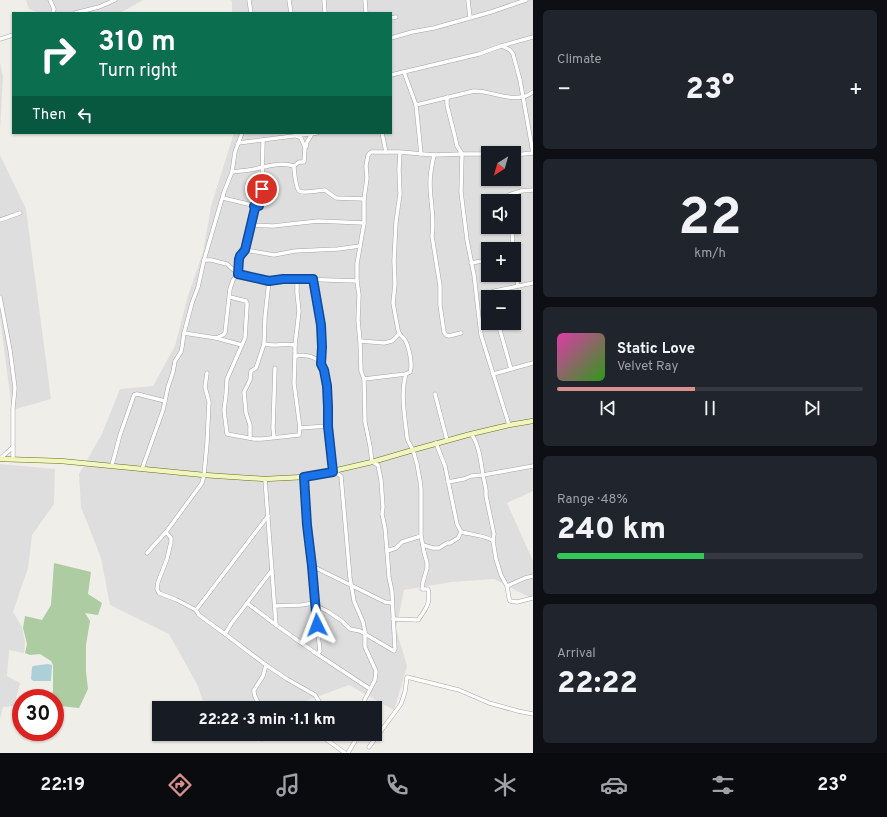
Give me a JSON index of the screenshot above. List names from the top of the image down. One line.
{"north":"bottom left","page":{"tile":["Climate",["22","km/h"],["Range · 48%","240 km"],["Arrival","22:22"]],"turn":["310 m","Turn right"],"heat":["−","23°","+"],"then":"Then","map_buttons":["+","−"],"song":["Static Love","Velvet Ray"],"limit":"30","trip":"22:22 · 3 min · 1.1 km","tabs":["22:19","23°"]}}
